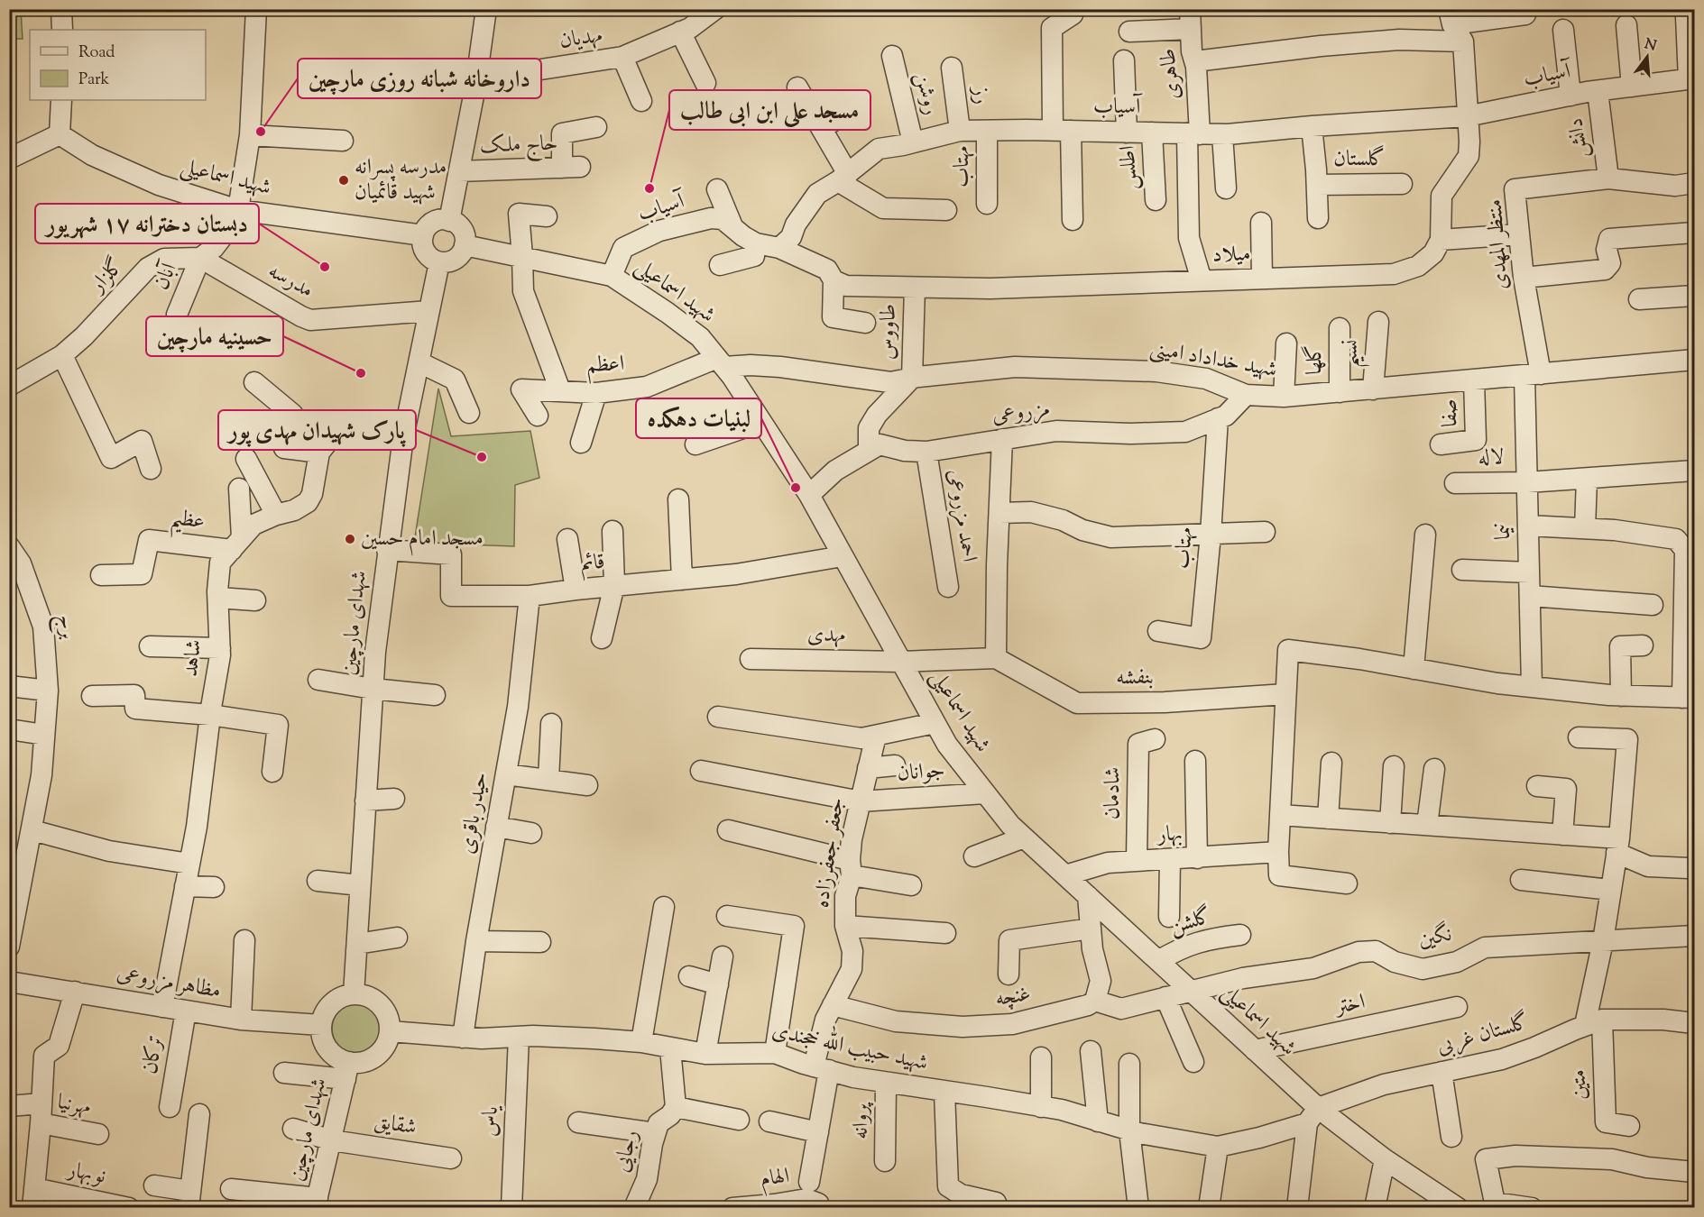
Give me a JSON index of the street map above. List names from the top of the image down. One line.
{"streets":{"street":["مهدیان","طاهری","آسیاب","روشن","رز","دانش","حاج ملک","گلستان","مهتاب","اطلس","شهید اسماعیلی","منتظر المهدی","میلاد","گلزار","آبان","مدرسه","طاووس","نسیم","شهید خداداد امینی","گلها","اعظم","مزروعی","صفا","لاله","احمد مزروعی","عظیم","نیما","قائم","شهدای مارچین","برج","مهدی","شاهد","بنفشه","جوانان","شادمان","حیدر باقری","بهار","جعفر جعفرزاده","گلشن","نگین","مظاهر مزروعی","غنچه","اختر","گلستان غربی","شهید حبیب الله خجندی","ترکان","متین","مهرنیا","یاس","پروانه","شقایق","رجایی","نوبهار","الهام"]},"crossings":[["طاهری","آسیاب"],["طاهری","میلاد"],["آسیاب","روشن"],["آسیاب","رز"],["آسیاب","دانش"],["آسیاب","مهتاب"],["آسیاب","اطلس"],["آسیاب","شهید اسماعیلی"],["دانش","منتظر المهدی"],["مهتاب","مزروعی"],["شهید اسماعیلی","شهید خداداد امینی"],["شهید اسماعیلی","اعظم"],["شهید اسماعیلی","مزروعی"],["شهید اسماعیلی","قائم"],["شهید اسماعیلی","شهدای مارچین"],["شهید اسماعیلی","مهدی"],["شهید اسماعیلی","جوانان"],["شهید اسماعیلی","بهار"],["شهید اسماعیلی","گلشن"],["شهید اسماعیلی","نگین"],["شهید اسماعیلی","اختر"],["شهید اسماعیلی","گلستان غربی"],["شهید اسماعیلی","شهید حبیب الله خجندی"],["منتظر المهدی","شهید خداداد امینی"],["منتظر المهدی","نیما"],["میلاد","طاووس"],["گلزار","آبان"],["گلزار","مدرسه"],["آبان","مدرسه"],["مدرسه","شهدای مارچین"],["طاووس","شهید خداداد امینی"],["نسیم","شهید خداداد امینی"],["شهید خداداد امینی","گلها"],["شهید خداداد امینی","اعظم"],["شهید خداداد امینی","مزروعی"],["شهید خداداد امینی","صفا"],["شهید خداداد امینی","نیما"],["مزروعی","احمد مزروعی"],["لاله","نیما"],["عظیم","شاهد"],["قائم","شهدای مارچین"],["قائم","حیدر باقری"],["شهدای مارچین","مظاهر مزروعی"],["شهدای مارچین","شهید حبیب الله خجندی"],["شهدای مارچین","شقایق"],["مهدی","بنفشه"],["شاهد","مظاهر مزروعی"],["جوانان","جعفر جعفرزاده"],["شادمان","بهار"],["حیدر باقری","شهید حبیب الله خجندی"],["جعفر جعفرزاده","غنچه"],["جعفر جعفرزاده","شهید حبیب الله خجندی"],["نگین","غنچه"],["مظاهر مزروعی","شهید حبیب الله خجندی"],["مظاهر مزروعی","ترکان"],["گلستان غربی","شهید حبیب الله خجندی"],["گلستان غربی","متین"],["شهید حبیب الله خجندی","یاس"],["شهید حبیب الله خجندی","پروانه"]],"places":["داروخانه شبانه روزی مارچین","مدرسه پسرانه شهید قائمیان","مسجد علی ابن ابی طالب","دبستان دخترانه ۱۷ شهریور","حسینیه مارچین","پارک شهیدان مهدی پور","لبنیات دهکده","مسجد امام حسین"],"legend":["Road","Park"],"north":"top"}
